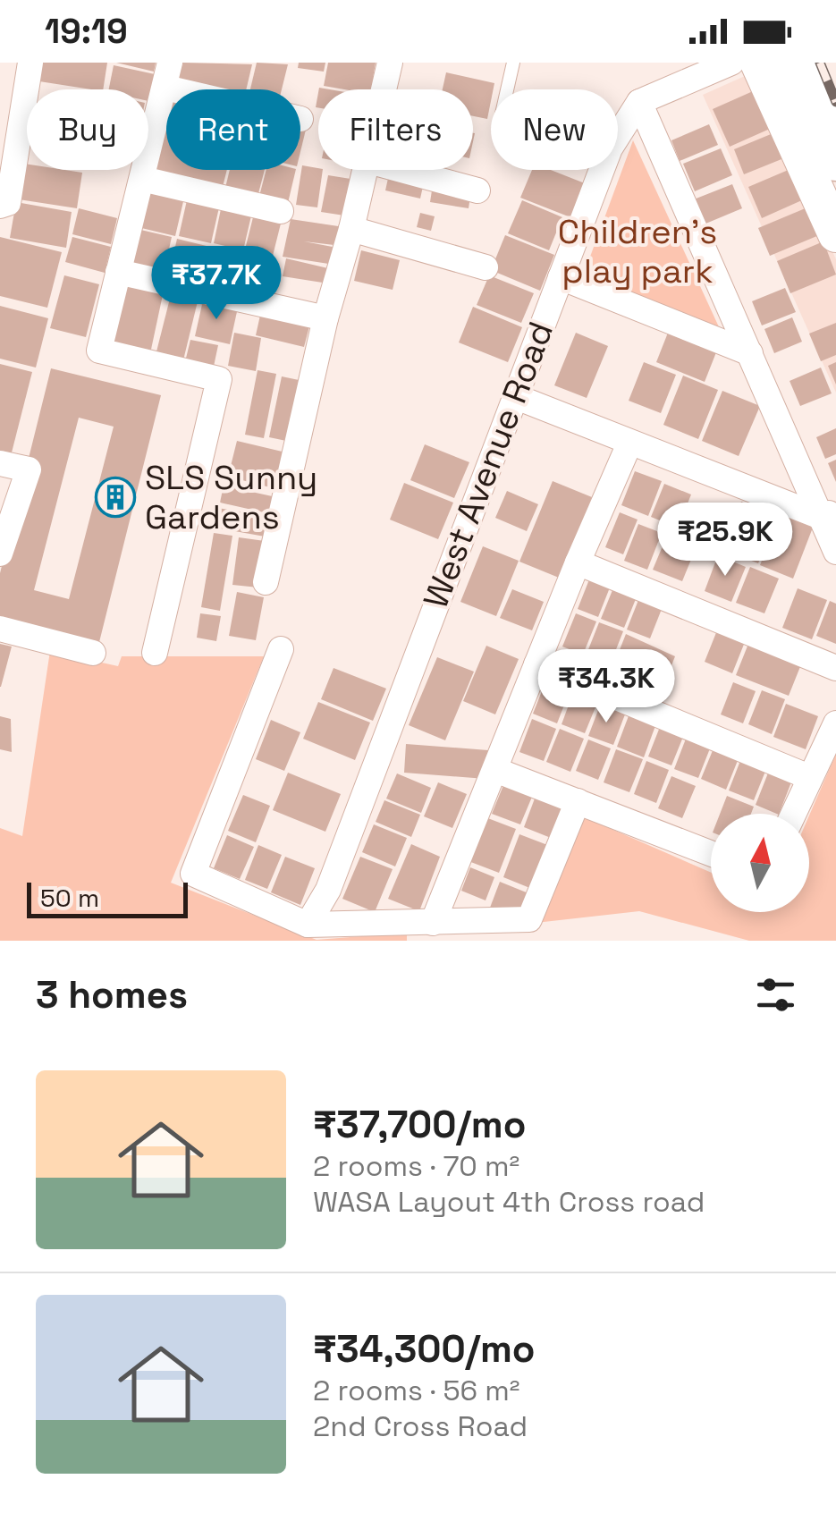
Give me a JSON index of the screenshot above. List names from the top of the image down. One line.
{"streets":{"street":["West Avenue Road"]},"parks":["Children's play park"],"places":{"building":["SLS Sunny Gardens"]},"scale_bar":"50 m","north":"top","page":{"status":"19:19","chip":["Buy","Rent","Filters","New"],"price":["₹37.7K","₹25.9K","₹34.3K"],"scale":"50 m","heading":"3 homes","list":[{"name":"₹37,700/mo","note":"2 rooms · 70 m² · WASA Layout 4th Cross road"},{"name":"₹34,300/mo","note":"2 rooms · 56 m² · 2nd Cross Road"}]}}
